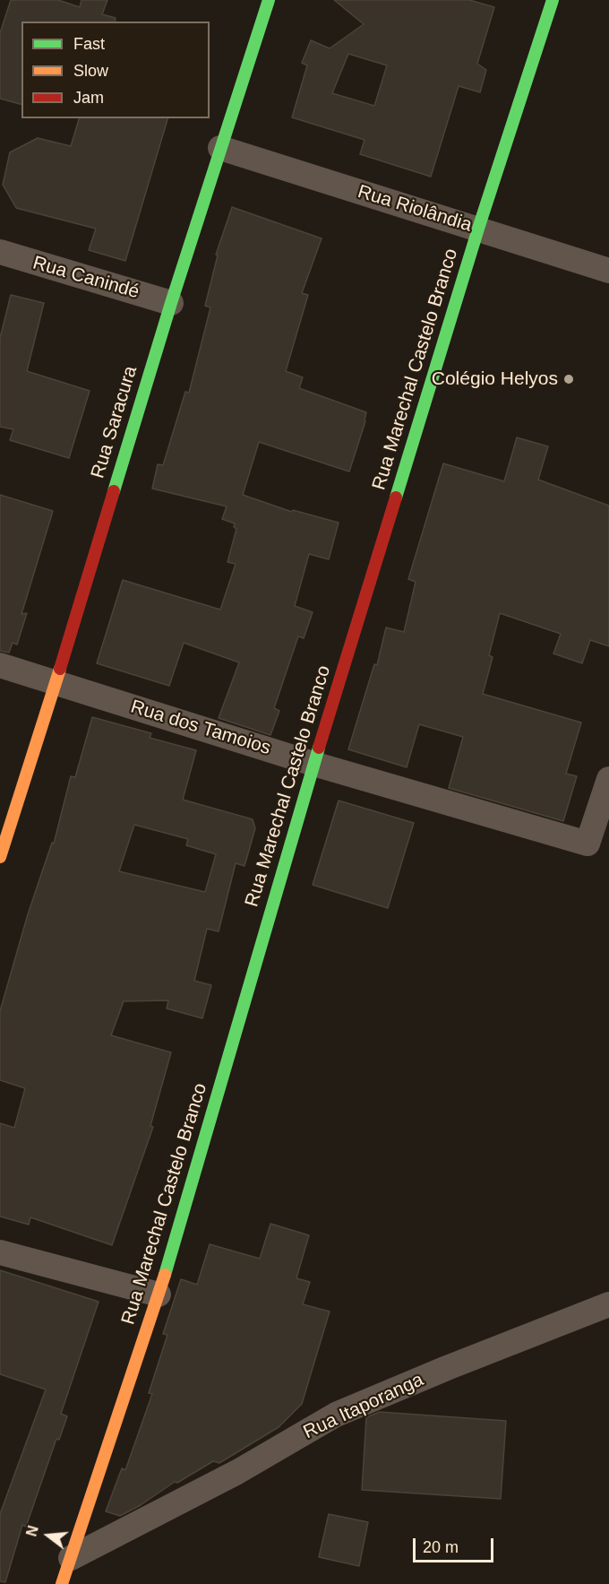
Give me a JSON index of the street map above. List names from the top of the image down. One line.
{"streets":{"street":["Rua Riolândia","Rua Canindé","Rua Marechal Castelo Branco","Rua Saracura","Rua dos Tamoios","Rua Itaporanga"]},"crossings":[["Rua Riolândia","Rua Marechal Castelo Branco"],["Rua Riolândia","Rua Saracura"],["Rua Canindé","Rua Saracura"],["Rua Marechal Castelo Branco","Rua dos Tamoios"],["Rua Marechal Castelo Branco","Rua Itaporanga"],["Rua Saracura","Rua dos Tamoios"]],"places":["Colégio Helyos"],"legend":["Fast","Slow","Jam"],"scale_bar":"20 m","north":"left"}
